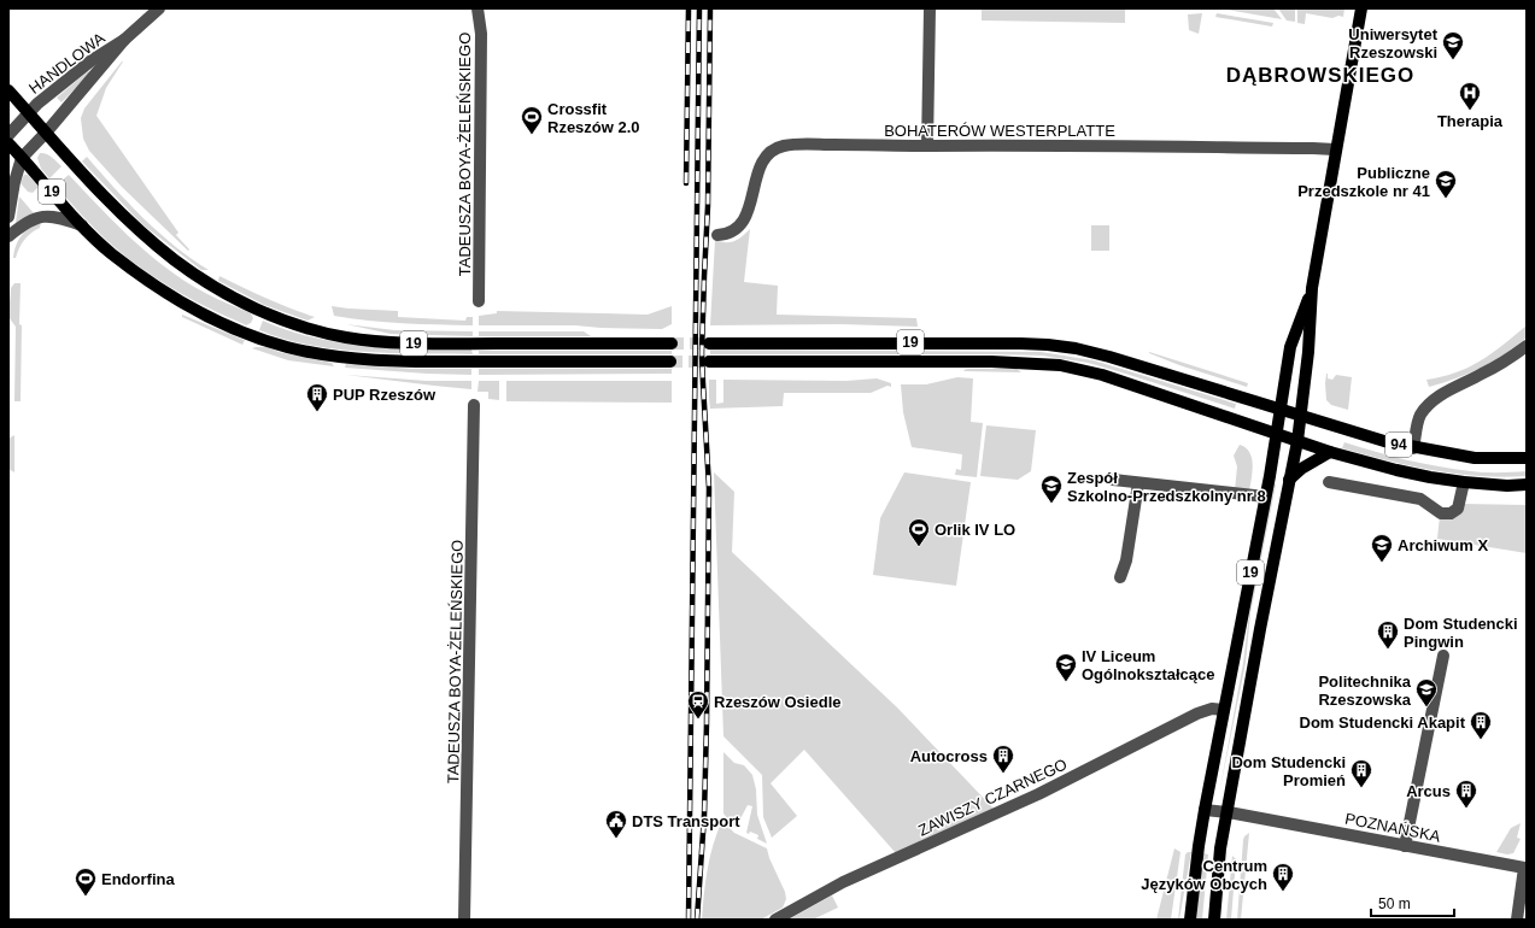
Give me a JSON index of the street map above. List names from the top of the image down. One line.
{"streets":{"main road":["19","94"],"street":["HANDLOWA","BOHATERÓW WESTERPLATTE","TADEUSZA BOYA-ŻELEŃSKIEGO","ZAWISZY CZARNEGO","POZNAŃSKA"]},"crossings":[["HANDLOWA","19"],["19","94"],["19","ZAWISZY CZARNEGO"],["19","POZNAŃSKA"]],"districts":["DĄBROWSKIEGO"],"places":{"school or university":["Uniwersytet Rzeszowski","Publiczne Przedszkole nr 41","Zespół Szkolno-Przedszkolny nr 8","Archiwum X","IV Liceum Ogólnokształcące","Politechnika Rzeszowska"],"hospital":["Therapia"],"sports":["Crossfit Rzeszów 2.0","Orlik IV LO","Endorfina"],"building":["PUP Rzeszów","Dom Studencki Pingwin","Dom Studencki Akapit","Autocross","Dom Studencki Promień","Arcus","Centrum Języków Obcych"],"station":["Rzeszów Osiedle"],"public building":["DTS Transport"]},"scale_bar":"50 m"}
